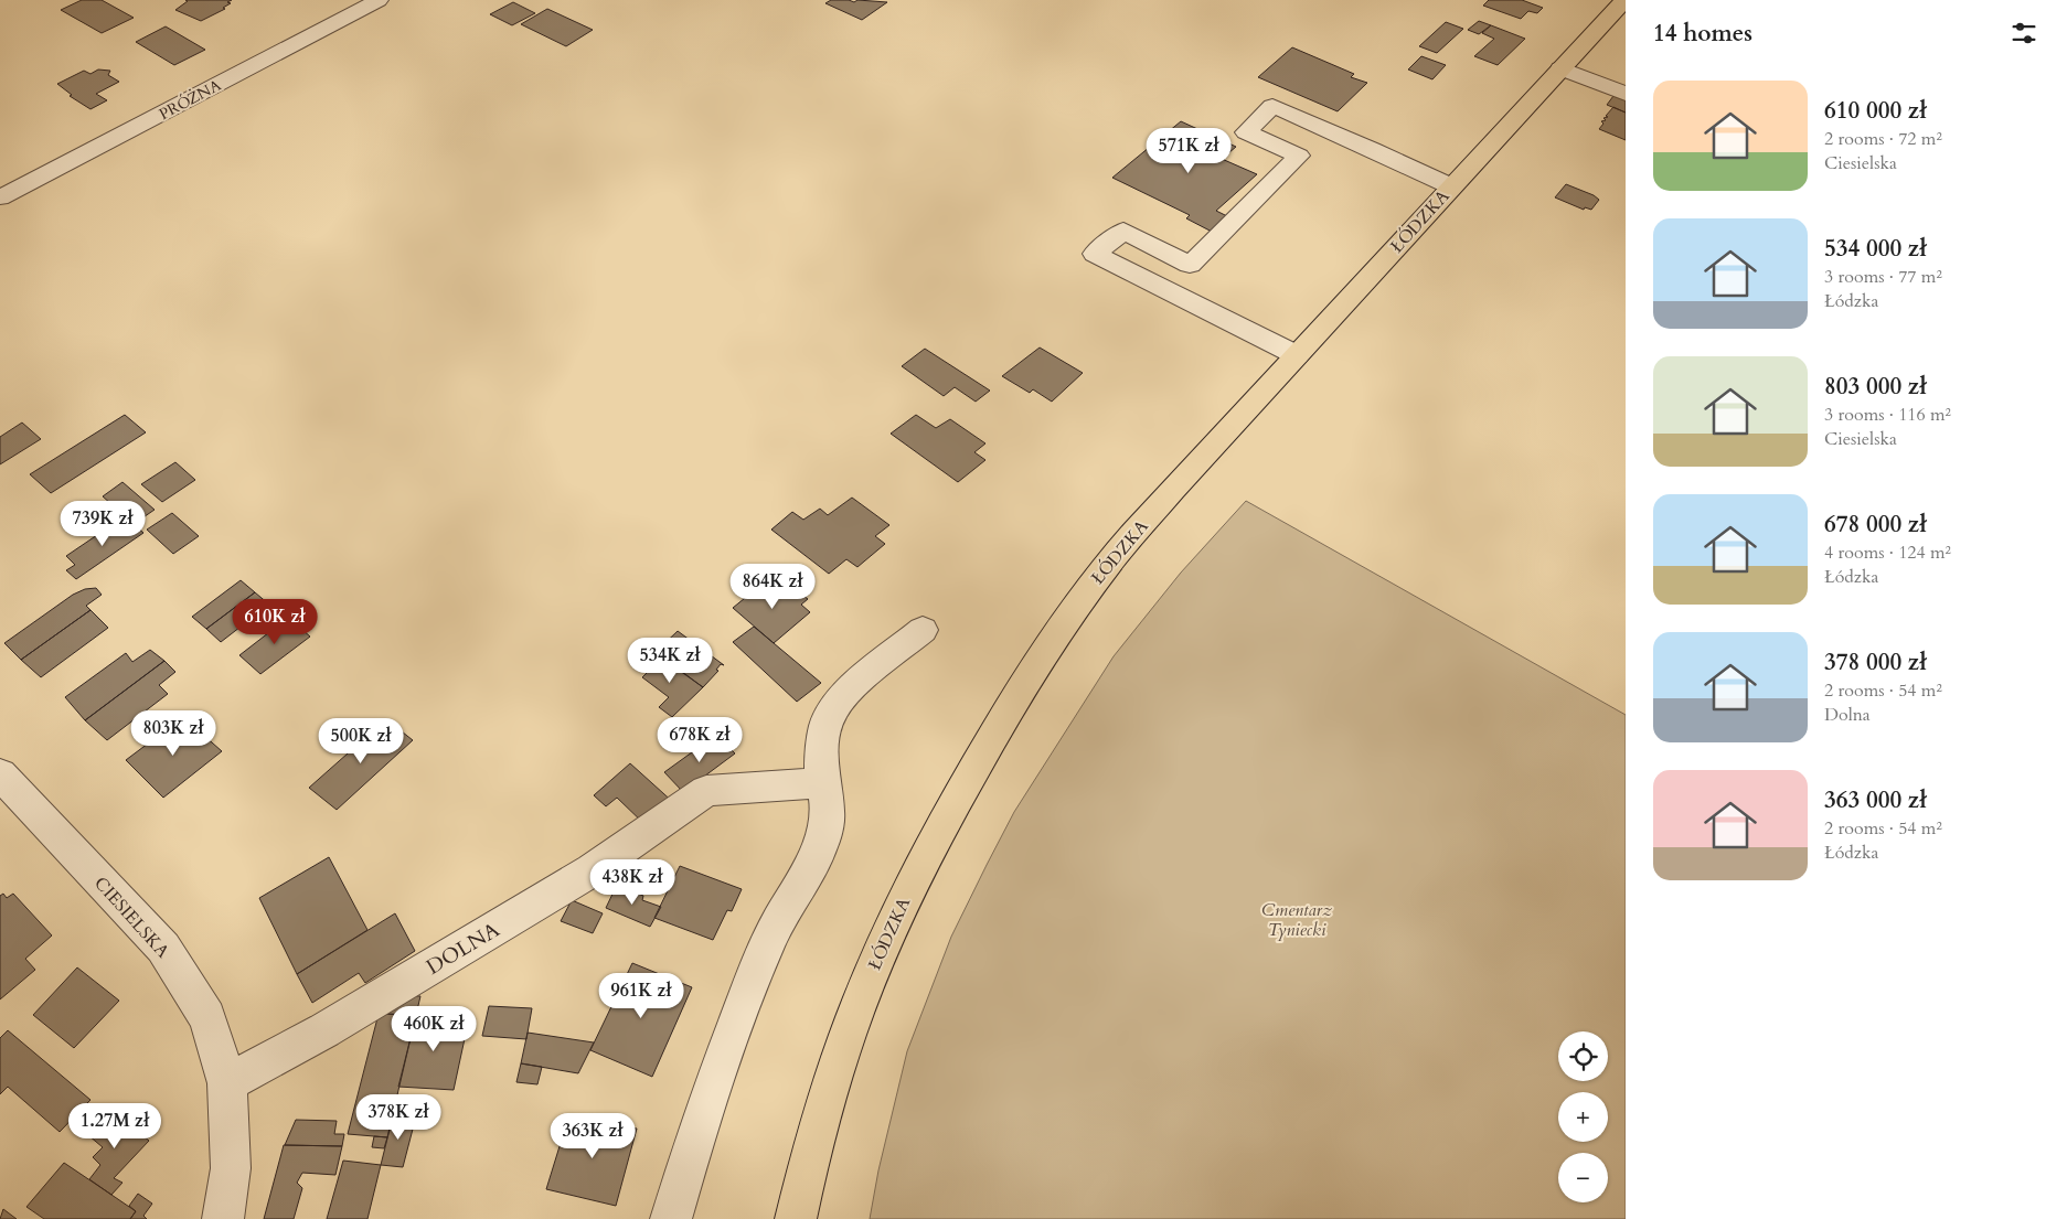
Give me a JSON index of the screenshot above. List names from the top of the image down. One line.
{"streets":{"main road":["ŁÓDZKA"],"street":["PRÓŻNA","CIESIELSKA","DOLNA"]},"crossings":[["CIESIELSKA","DOLNA"]],"parks":["Cmentarz Tyniecki"],"page":{"heading":"14 homes","list":[{"name":"610 000 zł","note":"2 rooms · 72 m² · Ciesielska"},{"name":"534 000 zł","note":"3 rooms · 77 m² · Łódzka"},{"name":"803 000 zł","note":"3 rooms · 116 m² · Ciesielska"},{"name":"678 000 zł","note":"4 rooms · 124 m² · Łódzka"},{"name":"378 000 zł","note":"2 rooms · 54 m² · Dolna"},{"name":"363 000 zł","note":"2 rooms · 54 m² · Łódzka"}],"price":["571K zł","739K zł","864K zł","610K zł","534K zł","803K zł","678K zł","500K zł","438K zł","961K zł","460K zł","378K zł","1.27M zł","363K zł"],"map_buttons":["+","−"]}}
